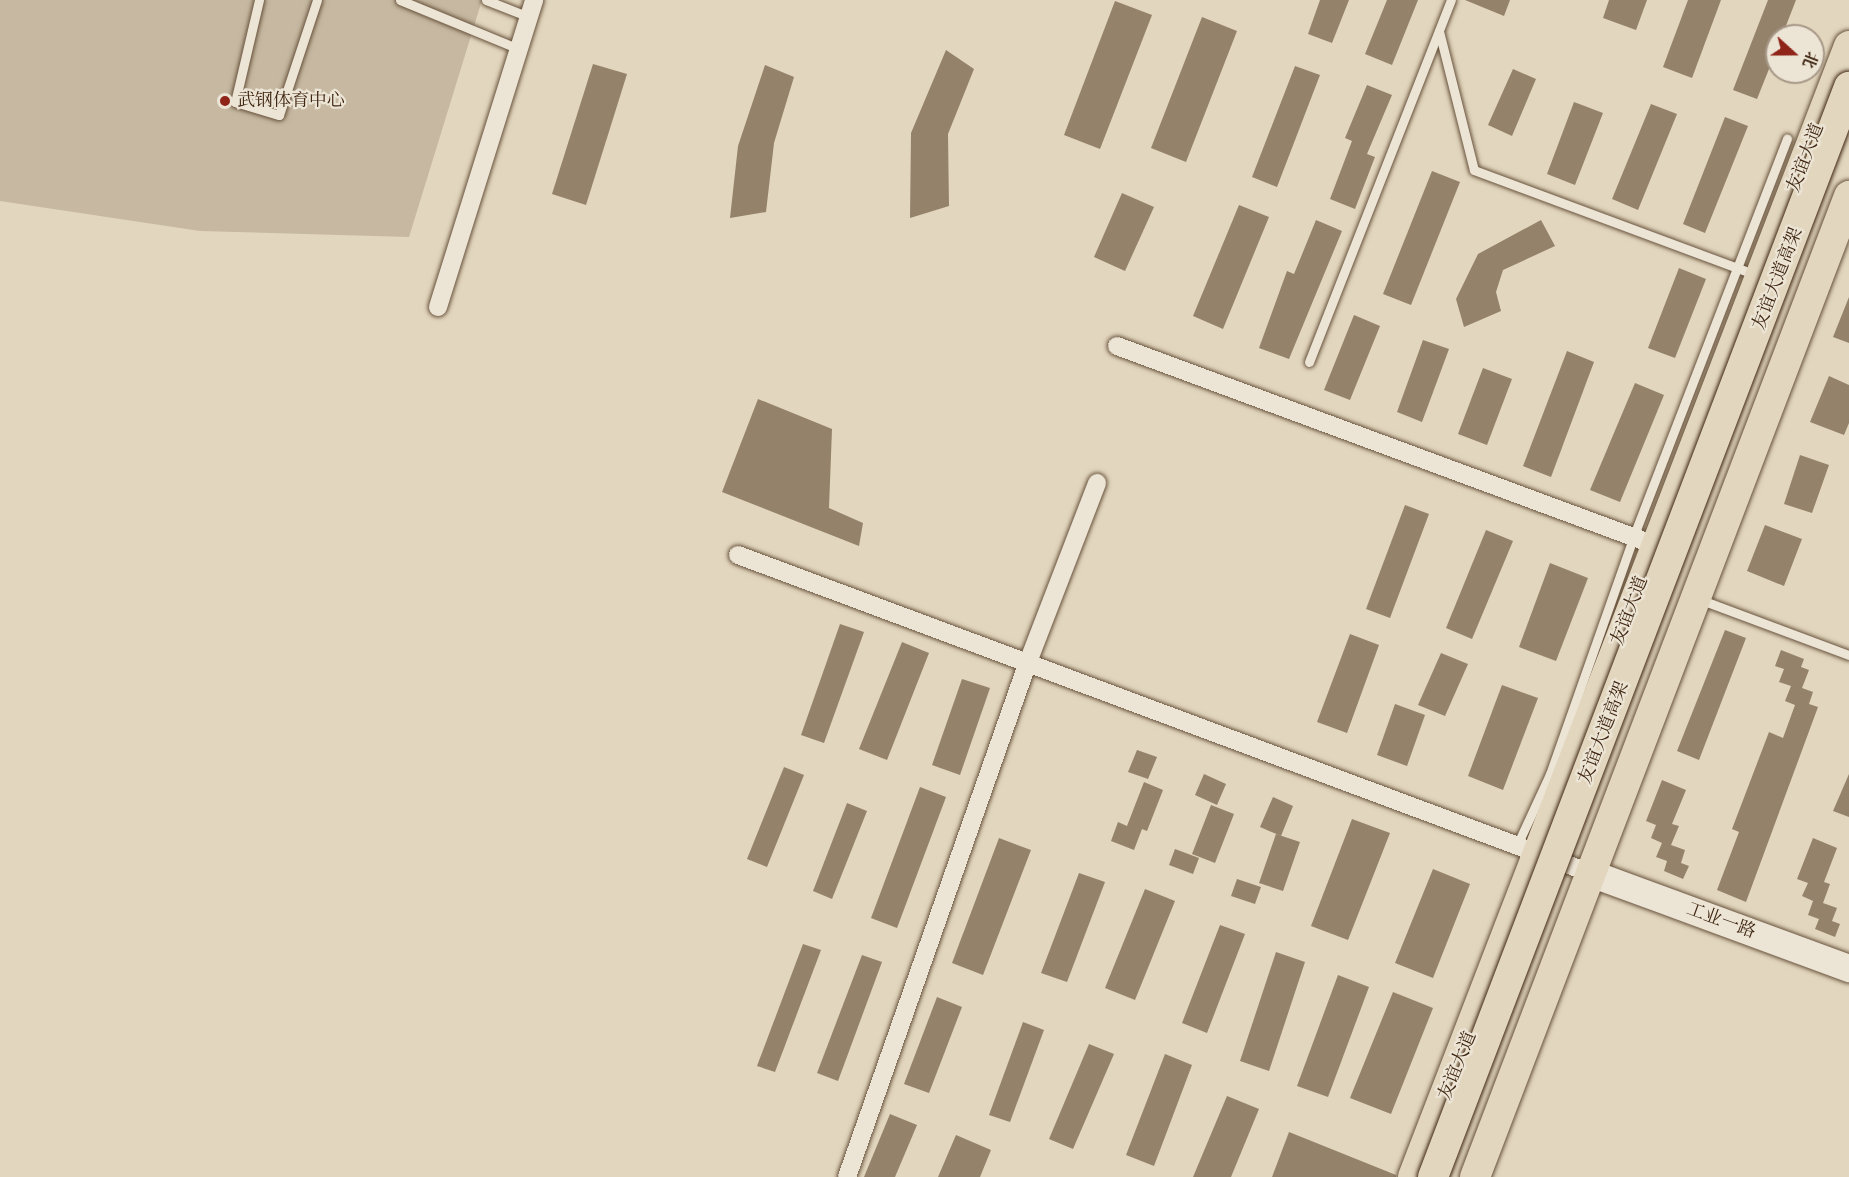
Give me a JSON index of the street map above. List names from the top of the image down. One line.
{"streets":{"main road":["友谊大道","友谊大道高架","工业一路"]},"places":["武钢体育中心"],"north":"right"}
